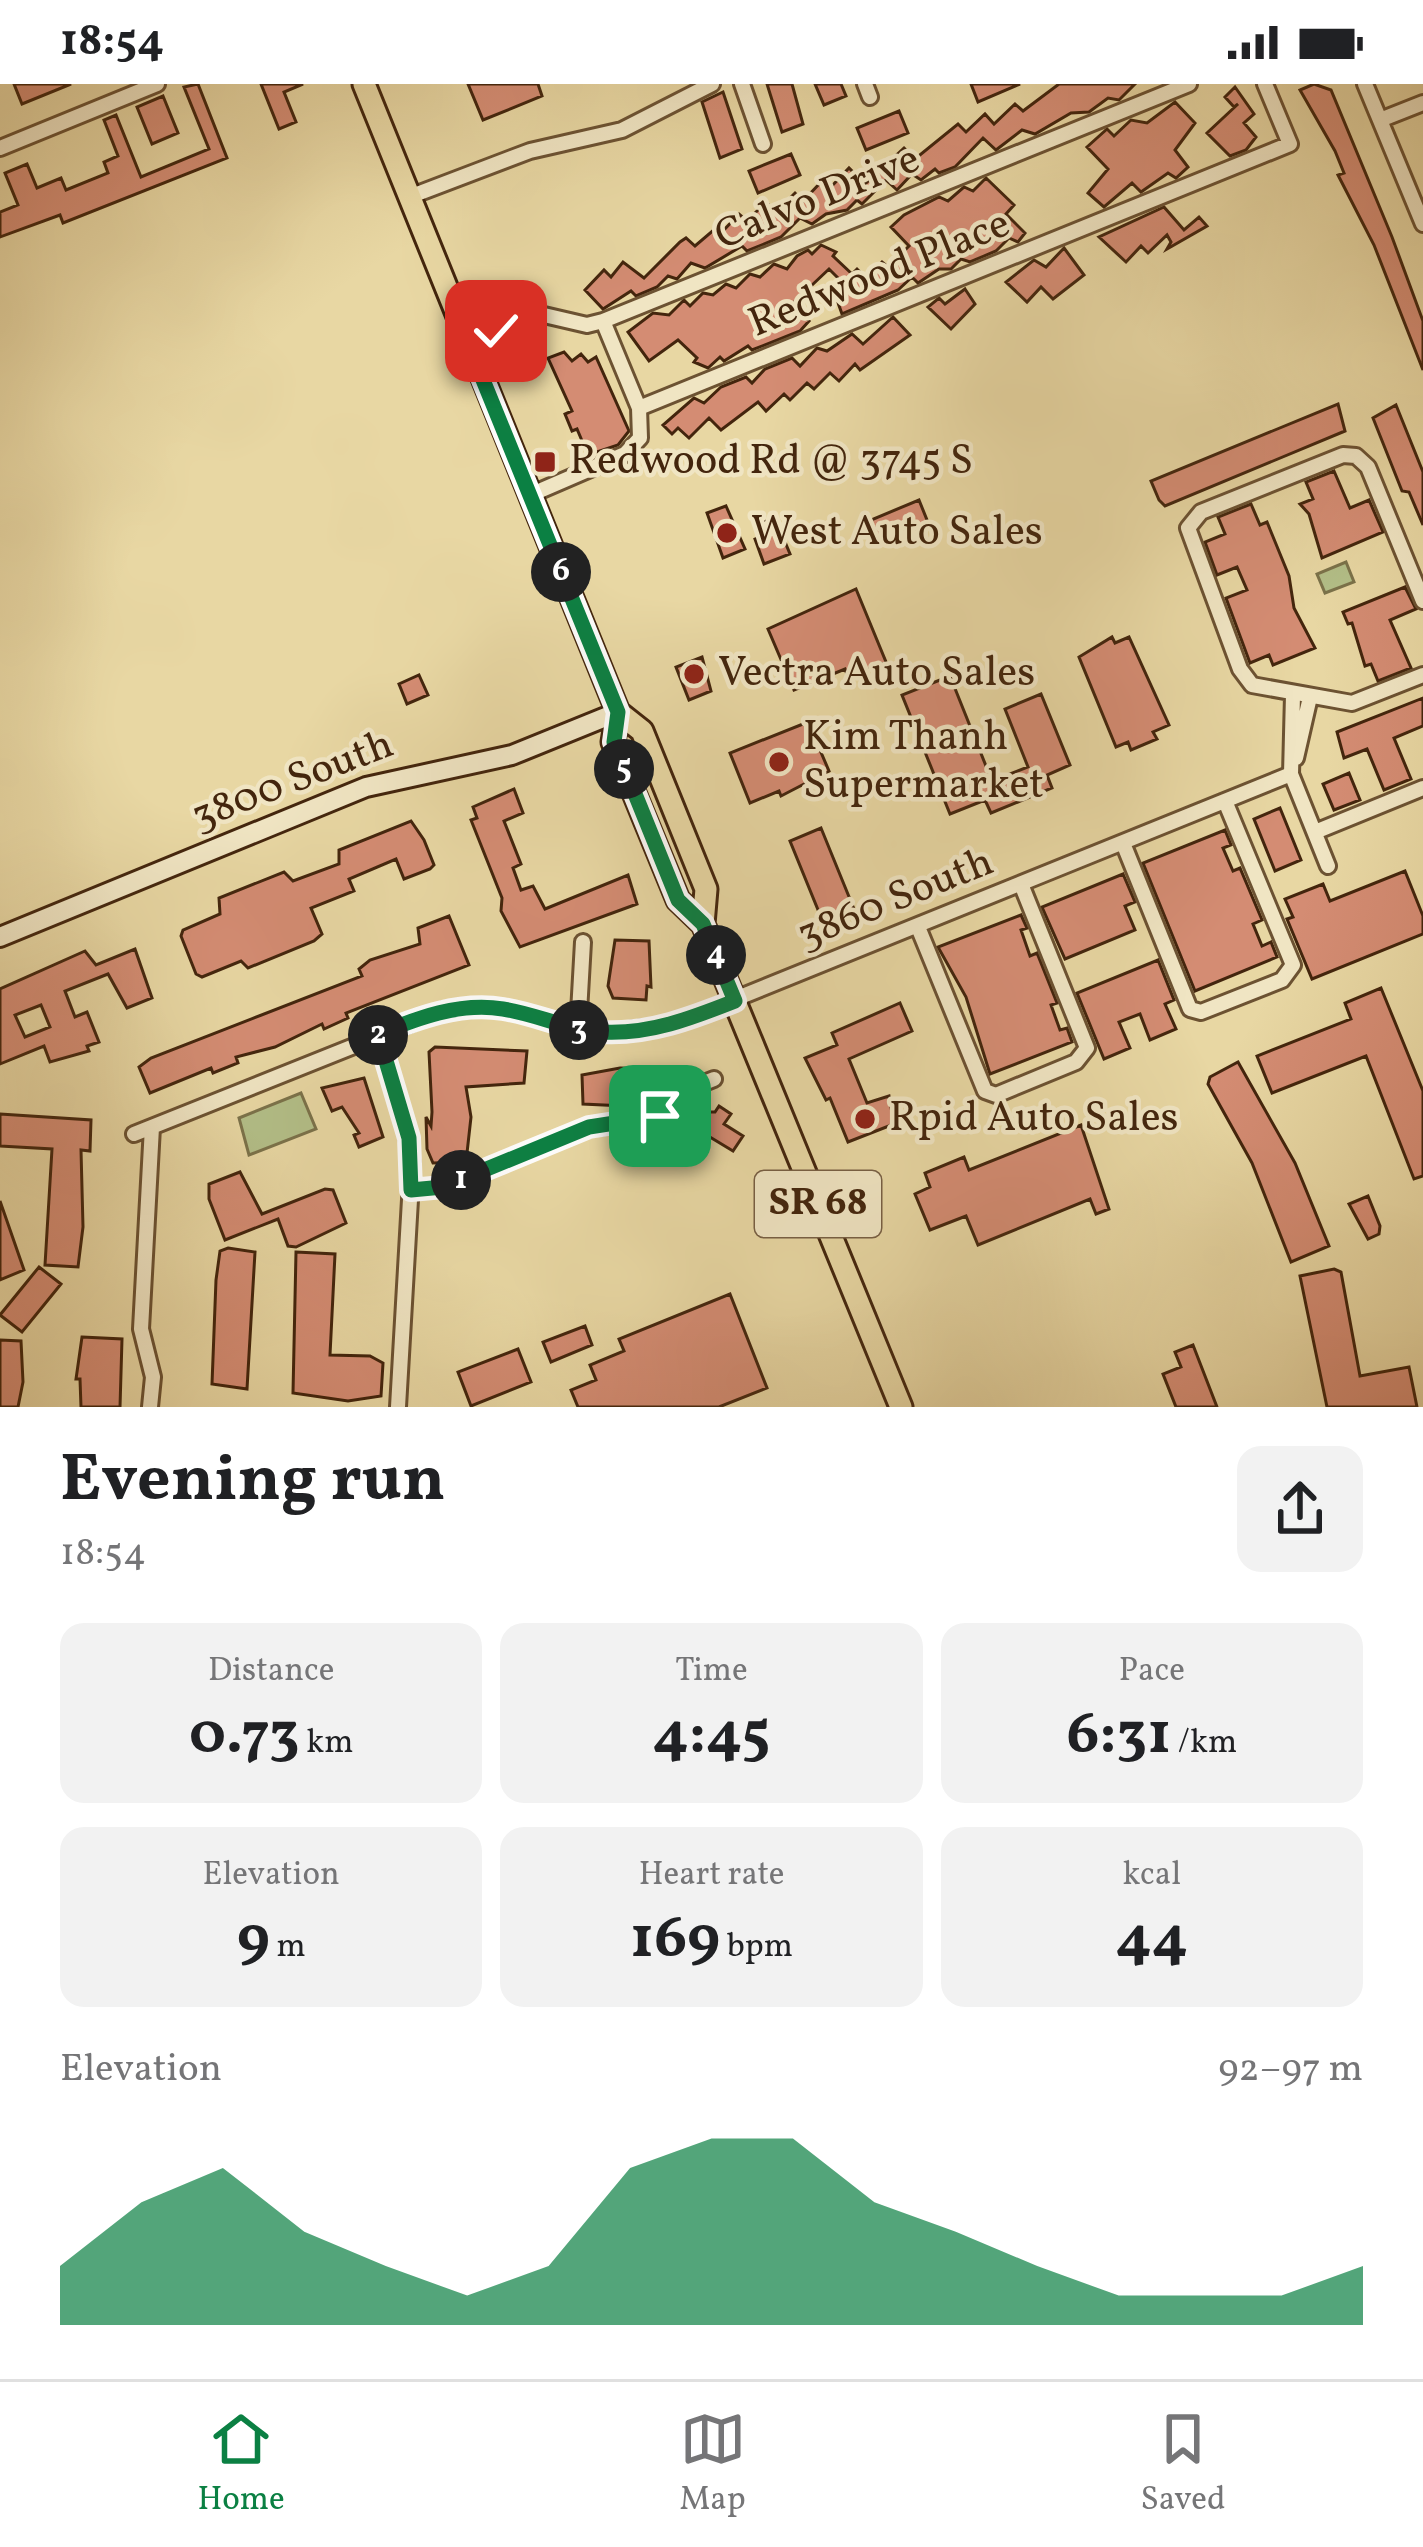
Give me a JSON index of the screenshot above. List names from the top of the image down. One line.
{"streets":{"main road":["SR 68"],"street":["Calvo Drive","Redwood Place","3800 South","3860 South"]},"crossings":[["Calvo Drive","SR 68"],["3800 South","SR 68"],["3860 South","SR 68"]],"places":{"transit":["Redwood Rd @ 3745 S"],"other":["West Auto Sales","Vectra Auto Sales","Kim Thanh Supermarket","Rpid Auto Sales"]},"page":{"status":"18:54","pins":["6","5","4","3","2","1"],"heading":["Evening run","18:54"],"stats":[["Distance","0.73 km"],["Time","4:45"],["Pace","6:31 /km"],["Elevation","9 m"],["Heart rate","169 bpm"],["kcal","44"]],"chart":["Elevation","92–97 m"],"tabs":["Home","Map","Saved"]}}
